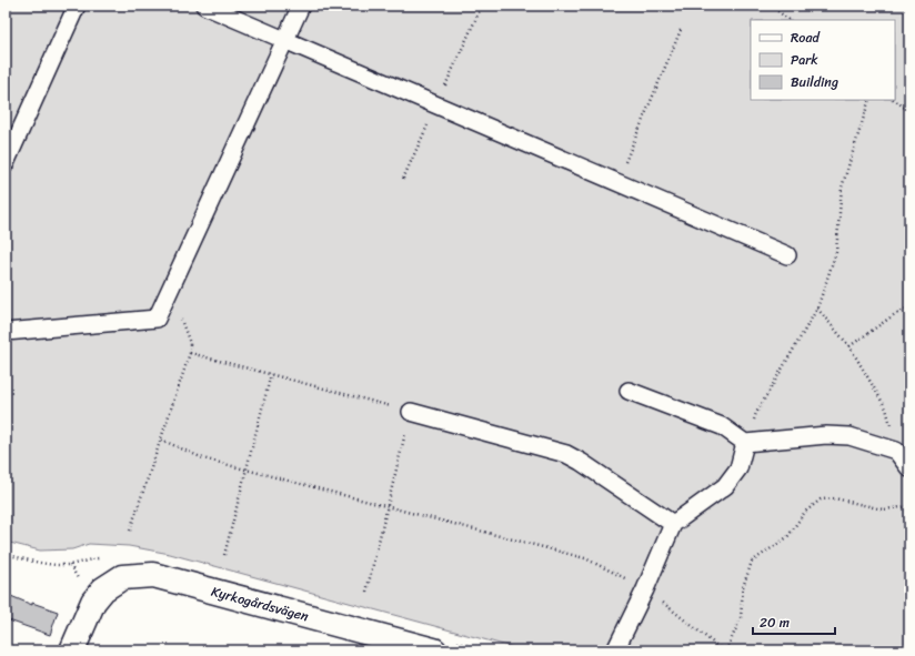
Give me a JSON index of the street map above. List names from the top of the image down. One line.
{"streets":{"street":["Kyrkogårdsvägen"]},"legend":["Road","Park","Building"],"scale_bar":"20 m"}
